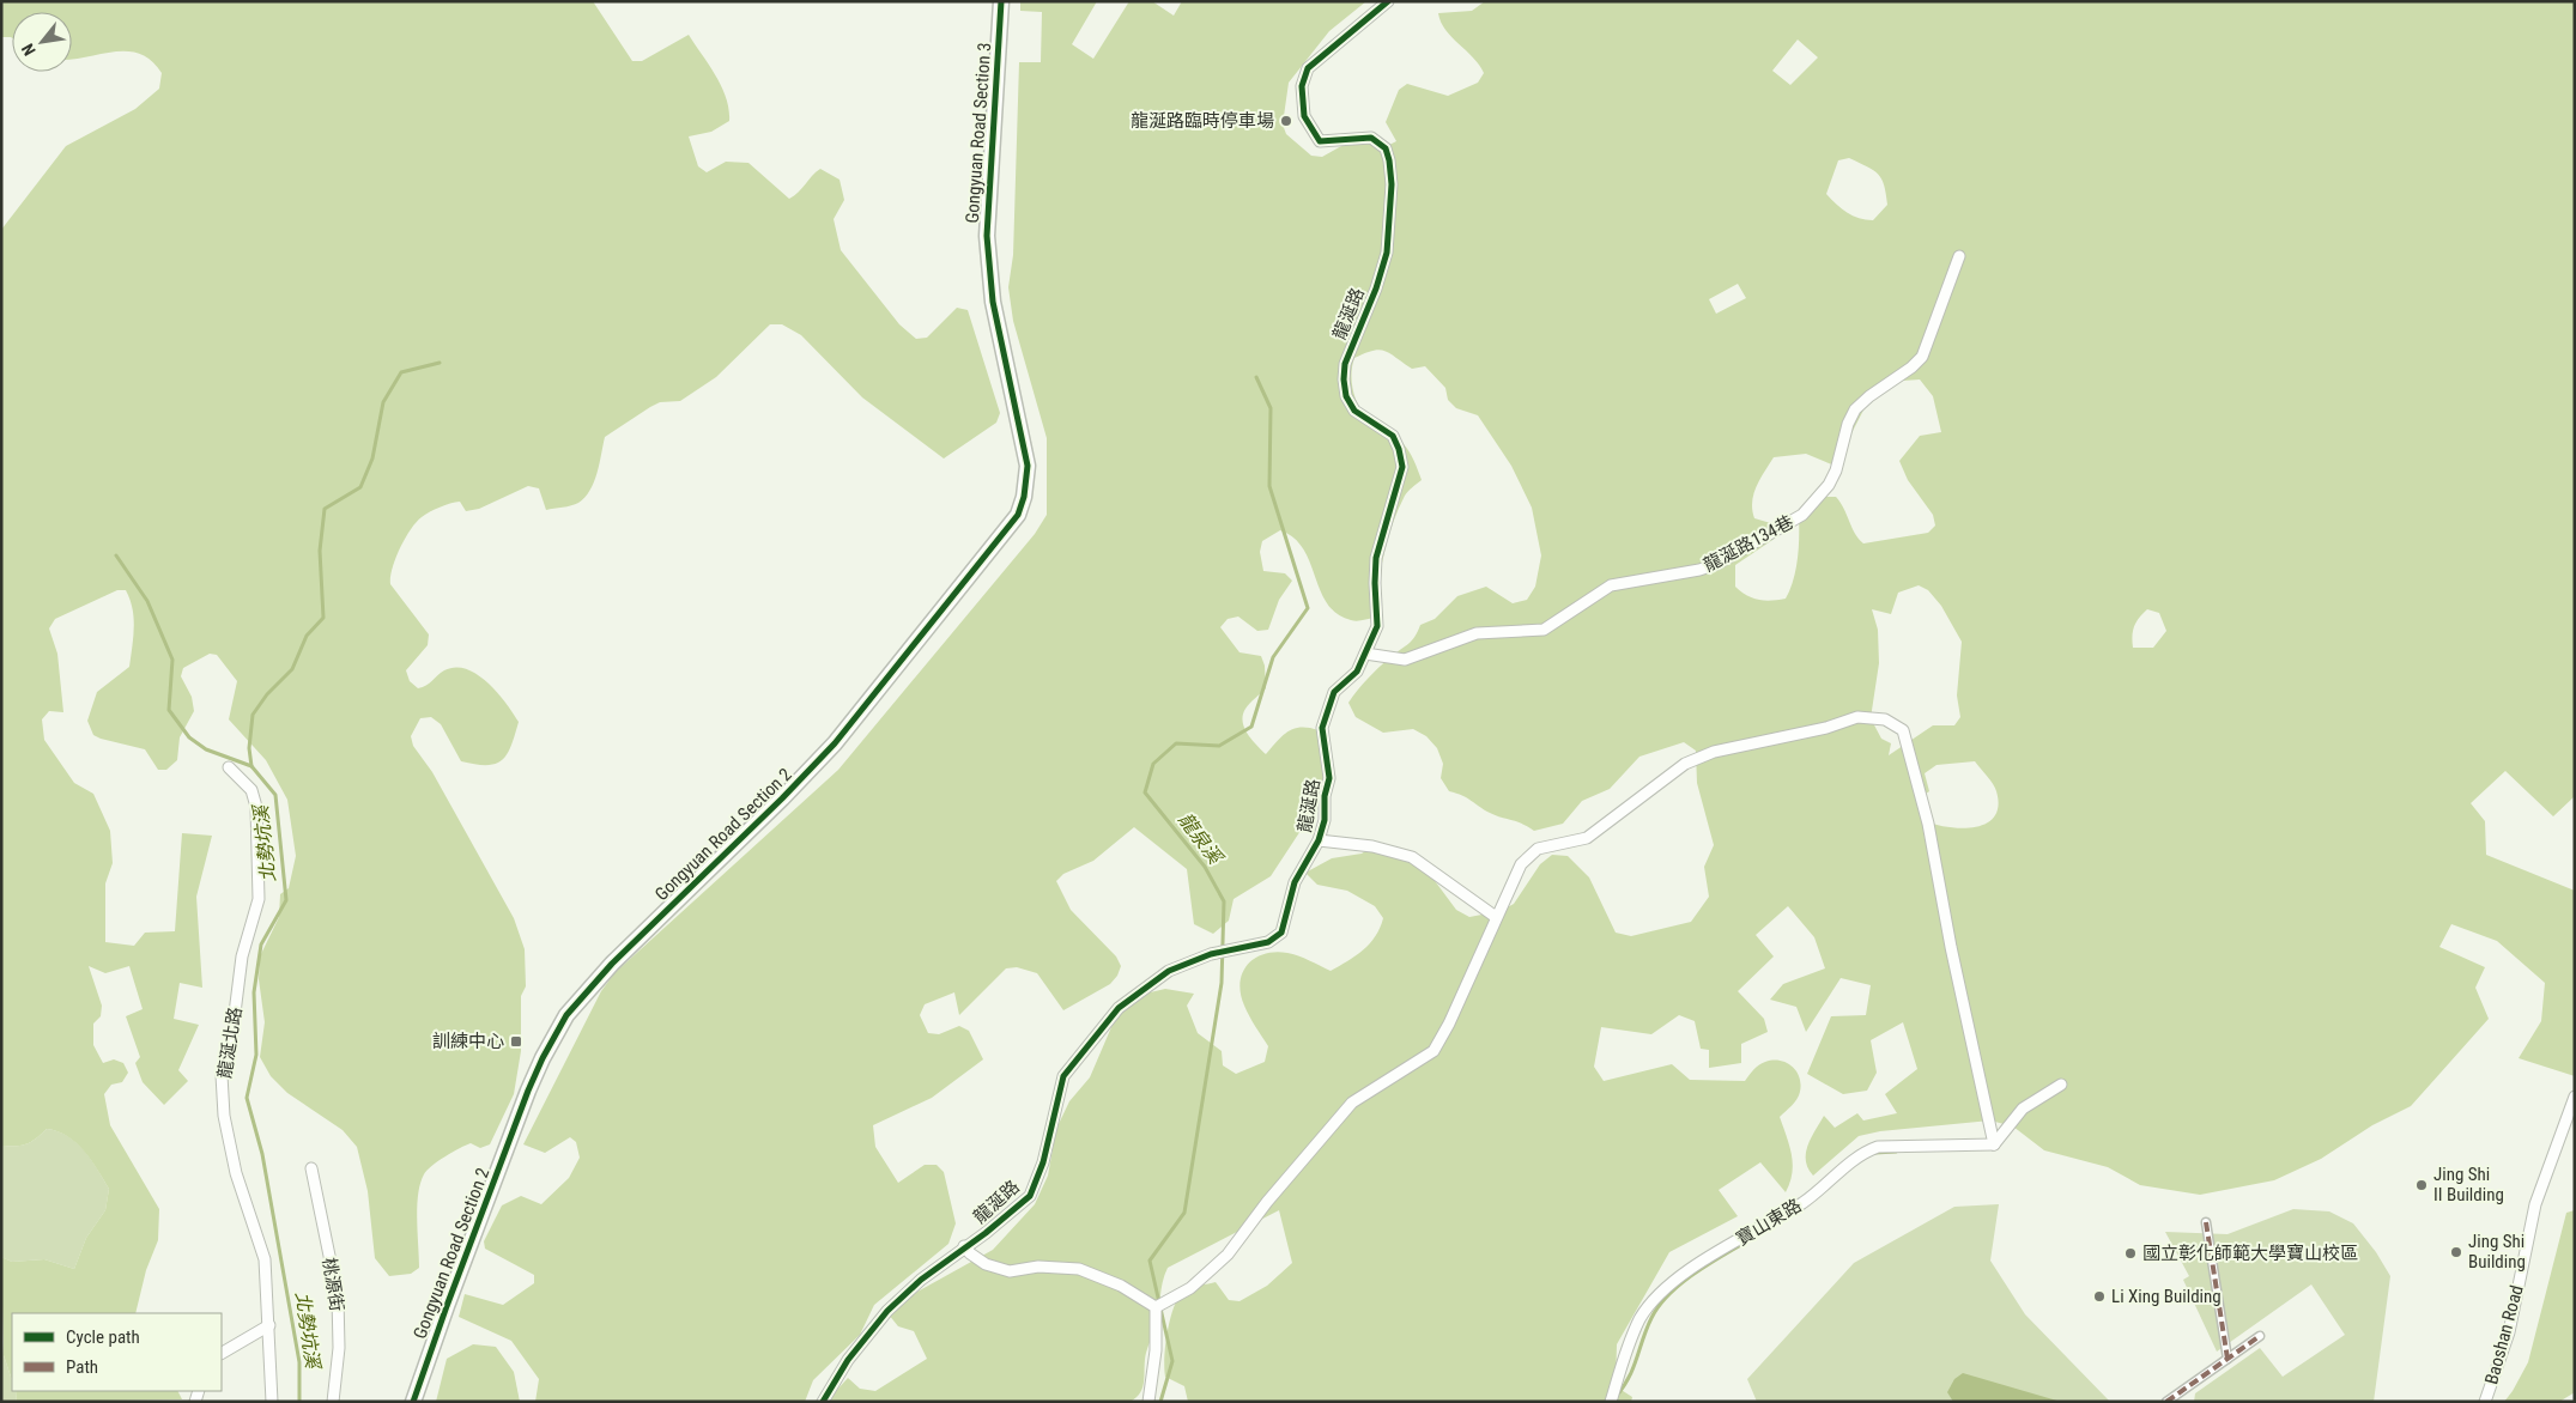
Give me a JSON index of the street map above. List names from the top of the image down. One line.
{"streets":{"main road":["Gongyuan Road Section 3","Gongyuan Road Section 2"],"street":["龍涎路","龍涎路134巷","龍涎北路","寶山東路","桃源街","Baoshan Road"]},"crossings":[["Gongyuan Road Section 3","Gongyuan Road Section 2"],["龍涎路","龍涎路134巷"]],"water":["龍泉溪","北勢坑溪"],"places":{"other":["龍涎路臨時停車場","Jing Shi II Building","Jing Shi Building","國立彰化師範大學寶山校區","Li Xing Building"],"transit":["訓練中心"]},"legend":["Cycle path","Path"],"north":"bottom left"}
